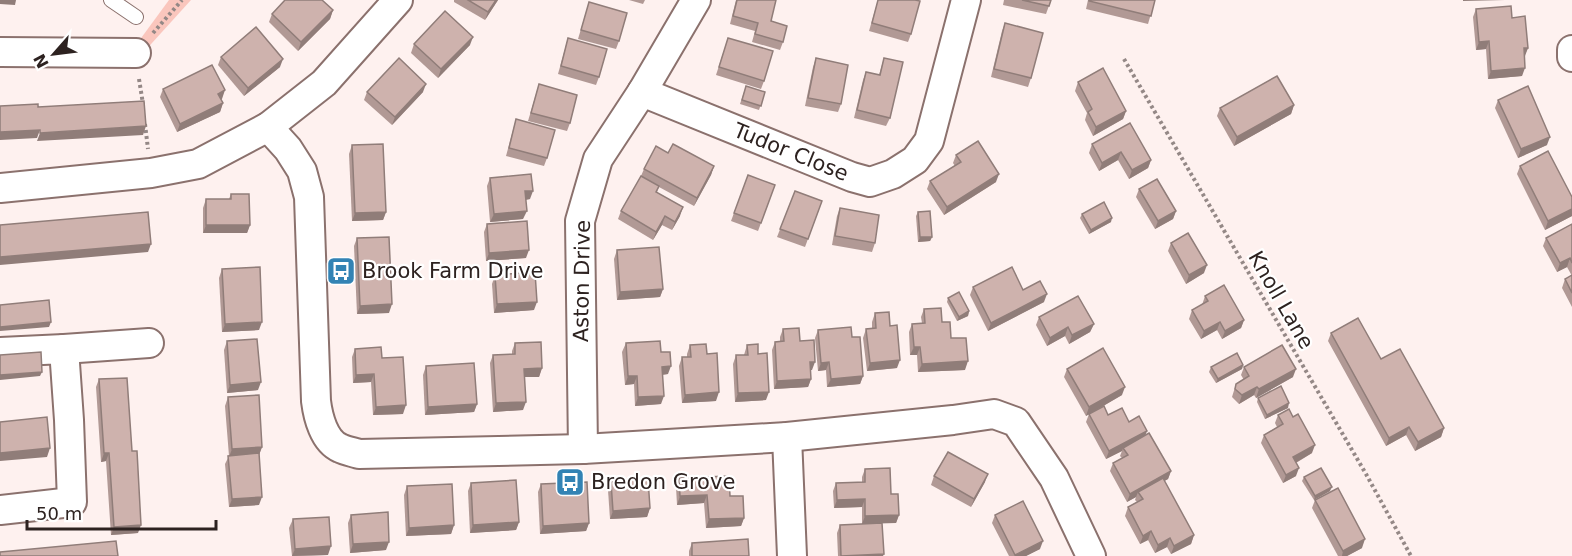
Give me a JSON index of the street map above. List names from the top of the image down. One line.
{"streets":{"street":["Tudor Close","Aston Drive"],"path":["Knoll Lane"]},"crossings":[["Tudor Close","Aston Drive"]],"places":{"bus stop":["Brook Farm Drive","Bredon Grove"]},"scale_bar":"50 m","north":"bottom left"}
